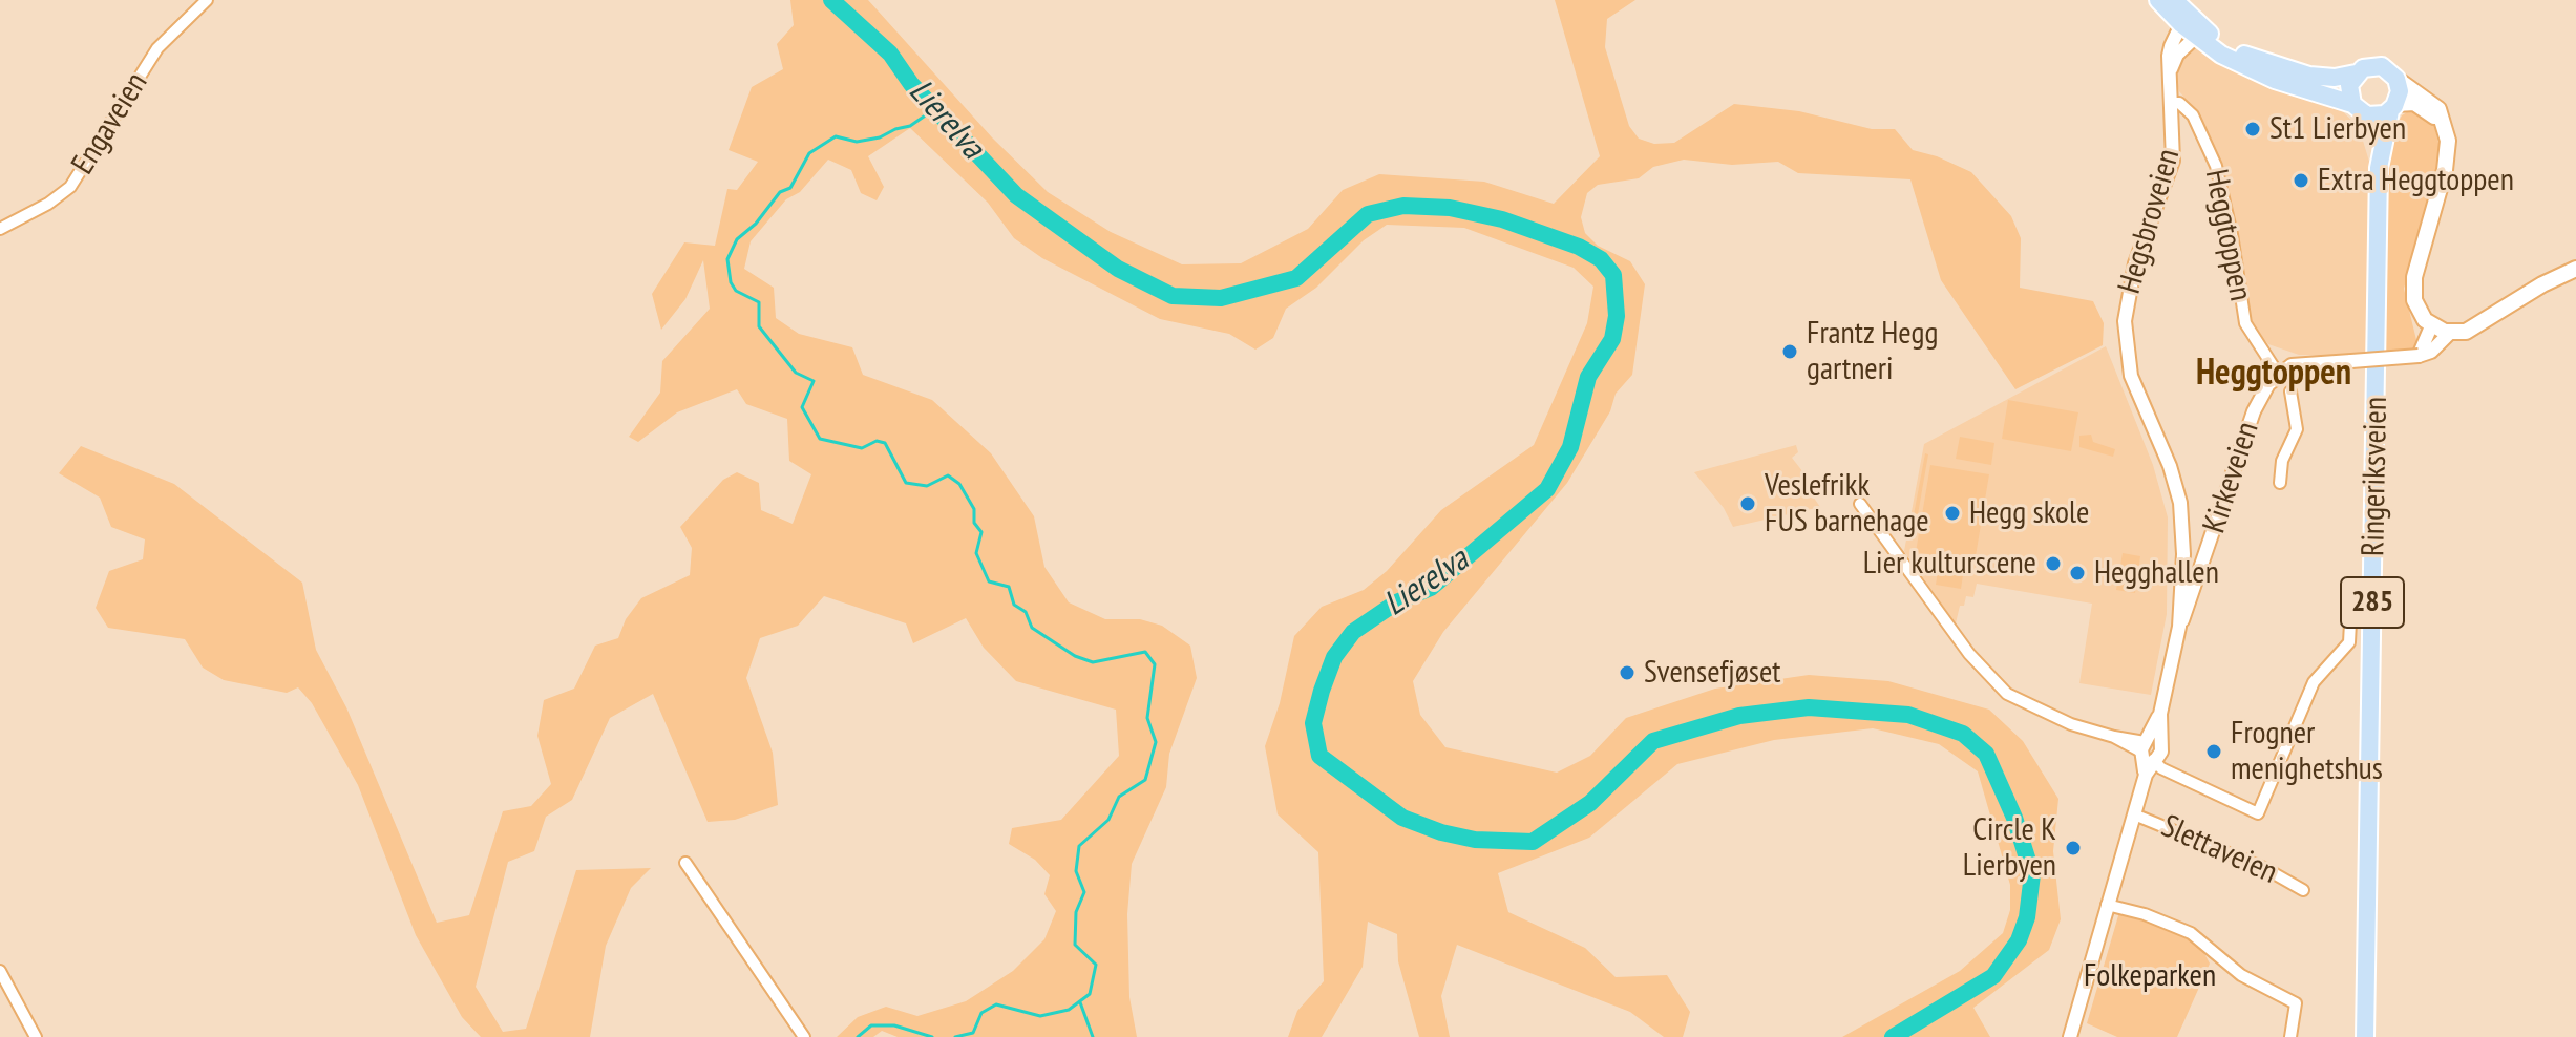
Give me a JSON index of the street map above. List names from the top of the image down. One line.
{"streets":{"main road":["Ringeriksveien","285"],"street":["Engaveien","Hegsbroveien","Heggtoppen","Kirkeveien","Slettaveien"]},"crossings":[["Hegsbroveien","Heggtoppen"],["Hegsbroveien","Kirkeveien"],["Hegsbroveien","Slettaveien"],["Heggtoppen","Kirkeveien"],["Ringeriksveien","285"]],"districts":["Heggtoppen"],"water":["Lierelva"],"parks":["Folkeparken"],"places":["St1 Lierbyen","Extra Heggtoppen","Frantz Hegg gartneri","Veslefrikk FUS barnehage","Hegg skole","Lier kulturscene","Hegghallen","Svensefjøset","Frogner menighetshus","Circle K Lierbyen"]}
